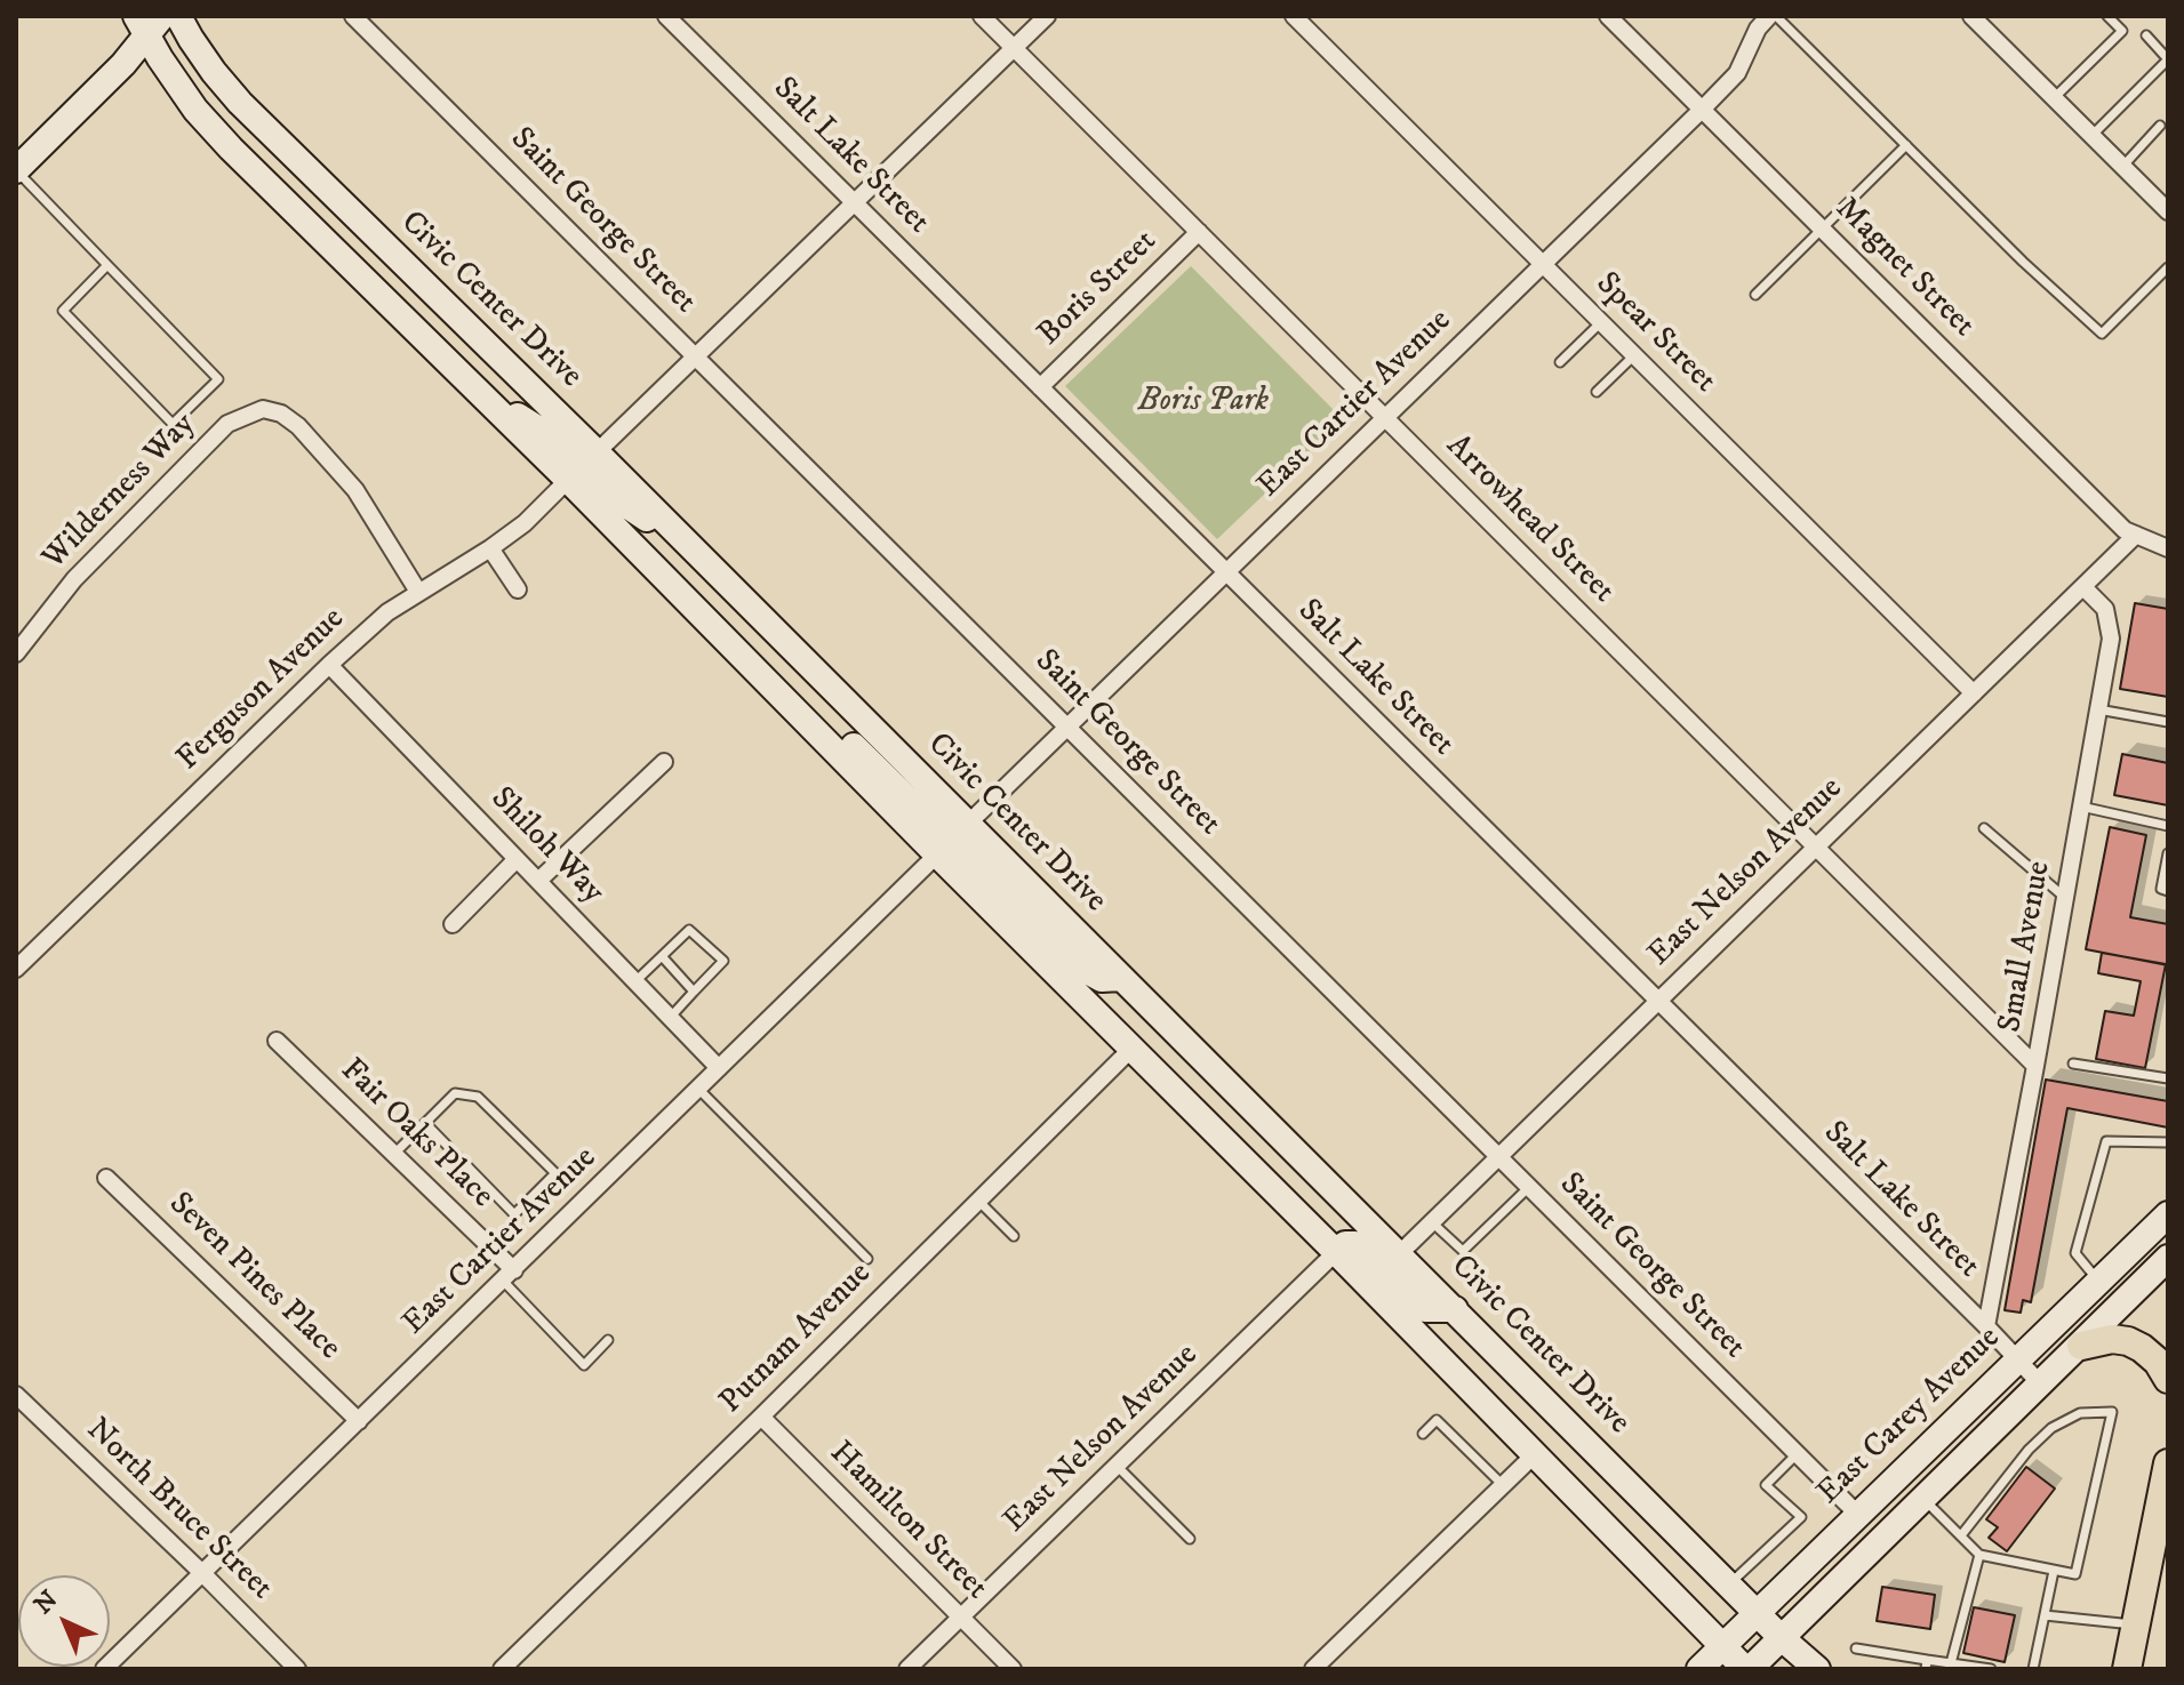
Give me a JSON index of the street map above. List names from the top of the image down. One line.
{"streets":{"main road":["Civic Center Drive","East Carey Avenue"],"street":["Salt Lake Street","Saint George Street","Magnet Street","Boris Street","Spear Street","East Cartier Avenue","Wilderness Way","Arrowhead Street","Ferguson Avenue","Shiloh Way","East Nelson Avenue","Small Avenue","Fair Oaks Place","Seven Pines Place","Putnam Avenue","North Bruce Street","Hamilton Street"]},"crossings":[["Salt Lake Street","Boris Street"],["Salt Lake Street","East Cartier Avenue"],["Salt Lake Street","East Nelson Avenue"],["Salt Lake Street","Small Avenue"],["Salt Lake Street","East Carey Avenue"],["Saint George Street","East Cartier Avenue"],["Saint George Street","East Nelson Avenue"],["Saint George Street","East Carey Avenue"],["Magnet Street","East Cartier Avenue"],["Magnet Street","East Nelson Avenue"],["Boris Street","Arrowhead Street"],["Civic Center Drive","East Cartier Avenue"],["Civic Center Drive","East Nelson Avenue"],["Civic Center Drive","East Carey Avenue"],["Spear Street","East Cartier Avenue"],["Spear Street","East Nelson Avenue"],["East Cartier Avenue","Arrowhead Street"],["East Cartier Avenue","Shiloh Way"],["East Cartier Avenue","Fair Oaks Place"],["East Cartier Avenue","Seven Pines Place"],["East Cartier Avenue","North Bruce Street"],["Wilderness Way","Ferguson Avenue"],["Arrowhead Street","East Nelson Avenue"],["Arrowhead Street","Small Avenue"],["Ferguson Avenue","Shiloh Way"],["East Nelson Avenue","Small Avenue"],["East Nelson Avenue","Hamilton Street"],["Putnam Avenue","Hamilton Street"]],"parks":["Boris Park"],"north":"top left"}
